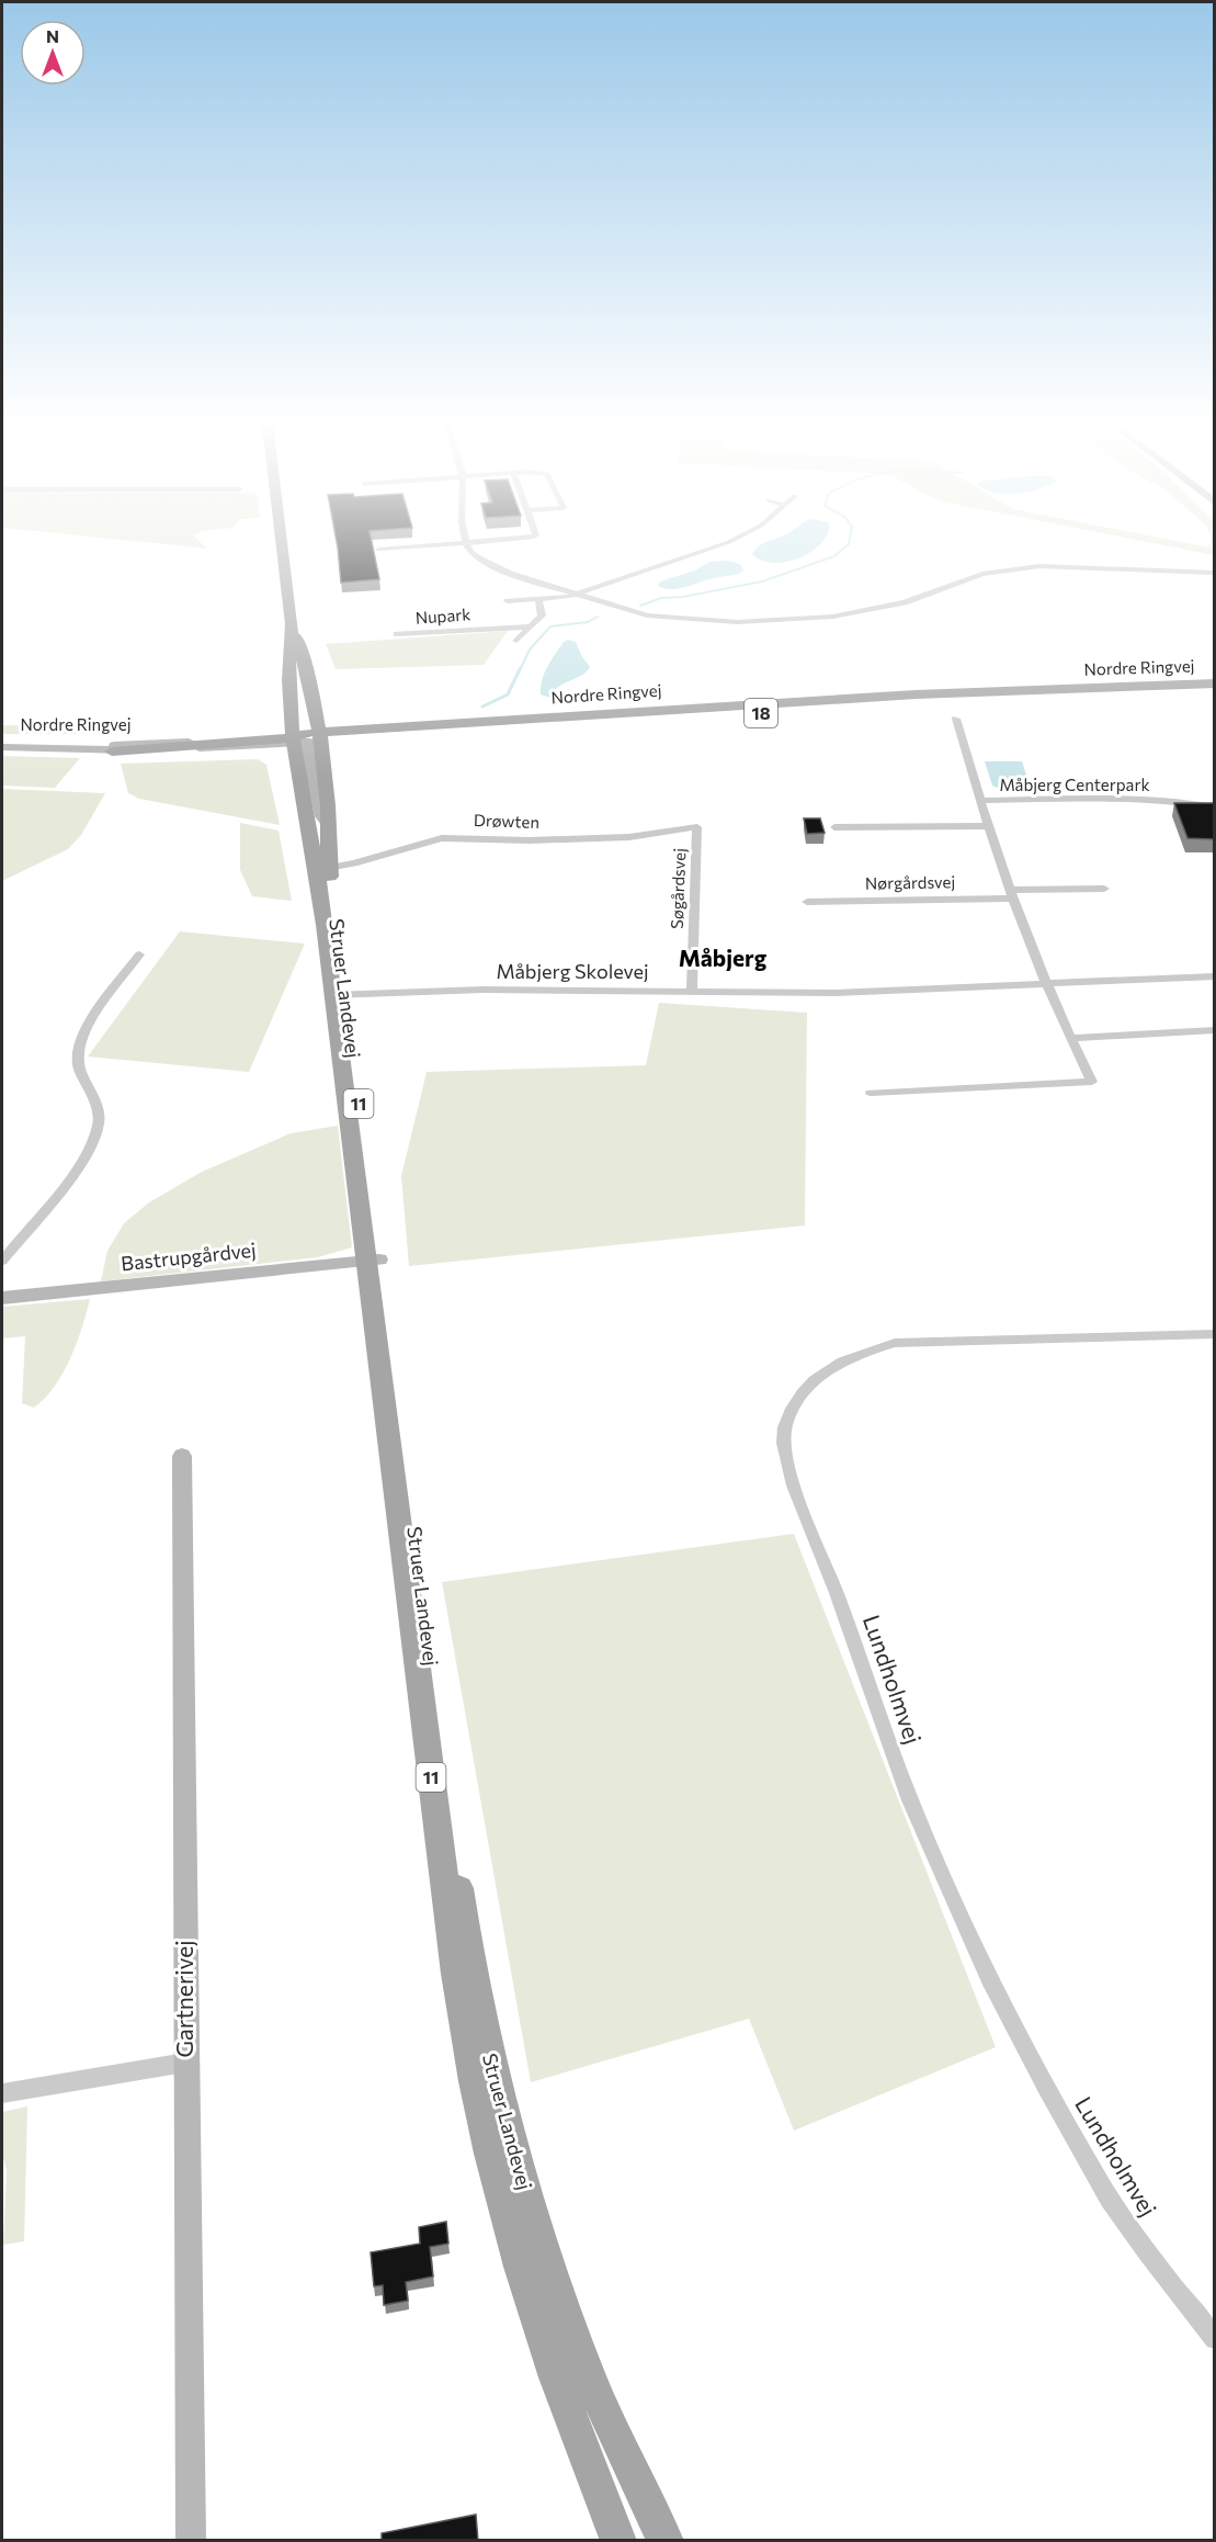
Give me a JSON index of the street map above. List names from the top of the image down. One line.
{"streets":{"main road":["Nordre Ringvej","18","Struer Landevej","11"],"street":["Nupark","Måbjerg Centerpark","Drøwten","Nørgårdsvej","Søgårdsvej","Måbjerg Skolevej","Bastrupgårdvej","Lundholmvej","Gartnerivej"]},"crossings":[["Nordre Ringvej","Struer Landevej"],["Drøwten","Søgårdsvej"],["Drøwten","Struer Landevej"],["Søgårdsvej","Måbjerg Skolevej"],["Måbjerg Skolevej","Struer Landevej"],["Struer Landevej","Bastrupgårdvej"]],"districts":["Måbjerg"],"north":"top"}
